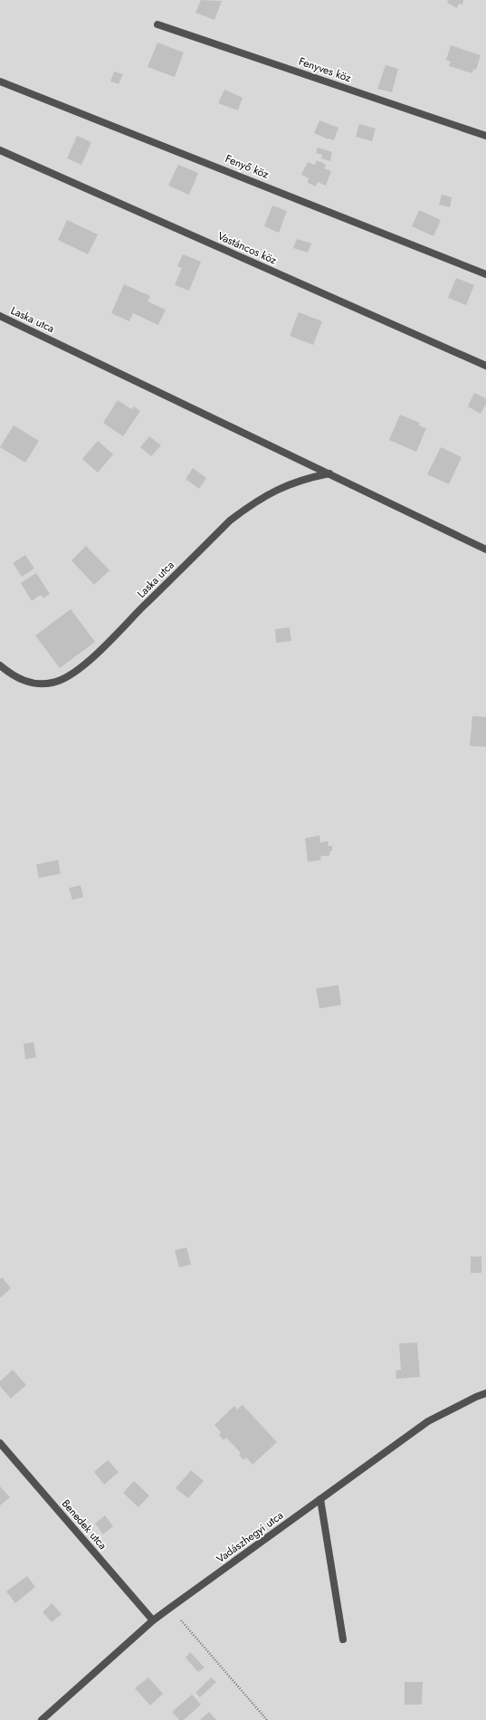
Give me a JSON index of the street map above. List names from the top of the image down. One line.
{"streets":{"street":["Fenyves köz","Fenyő köz","Vastáncos köz","Laska utca","Benedek utca","Vadászhegyi utca"]},"crossings":[["Benedek utca","Vadászhegyi utca"]]}
